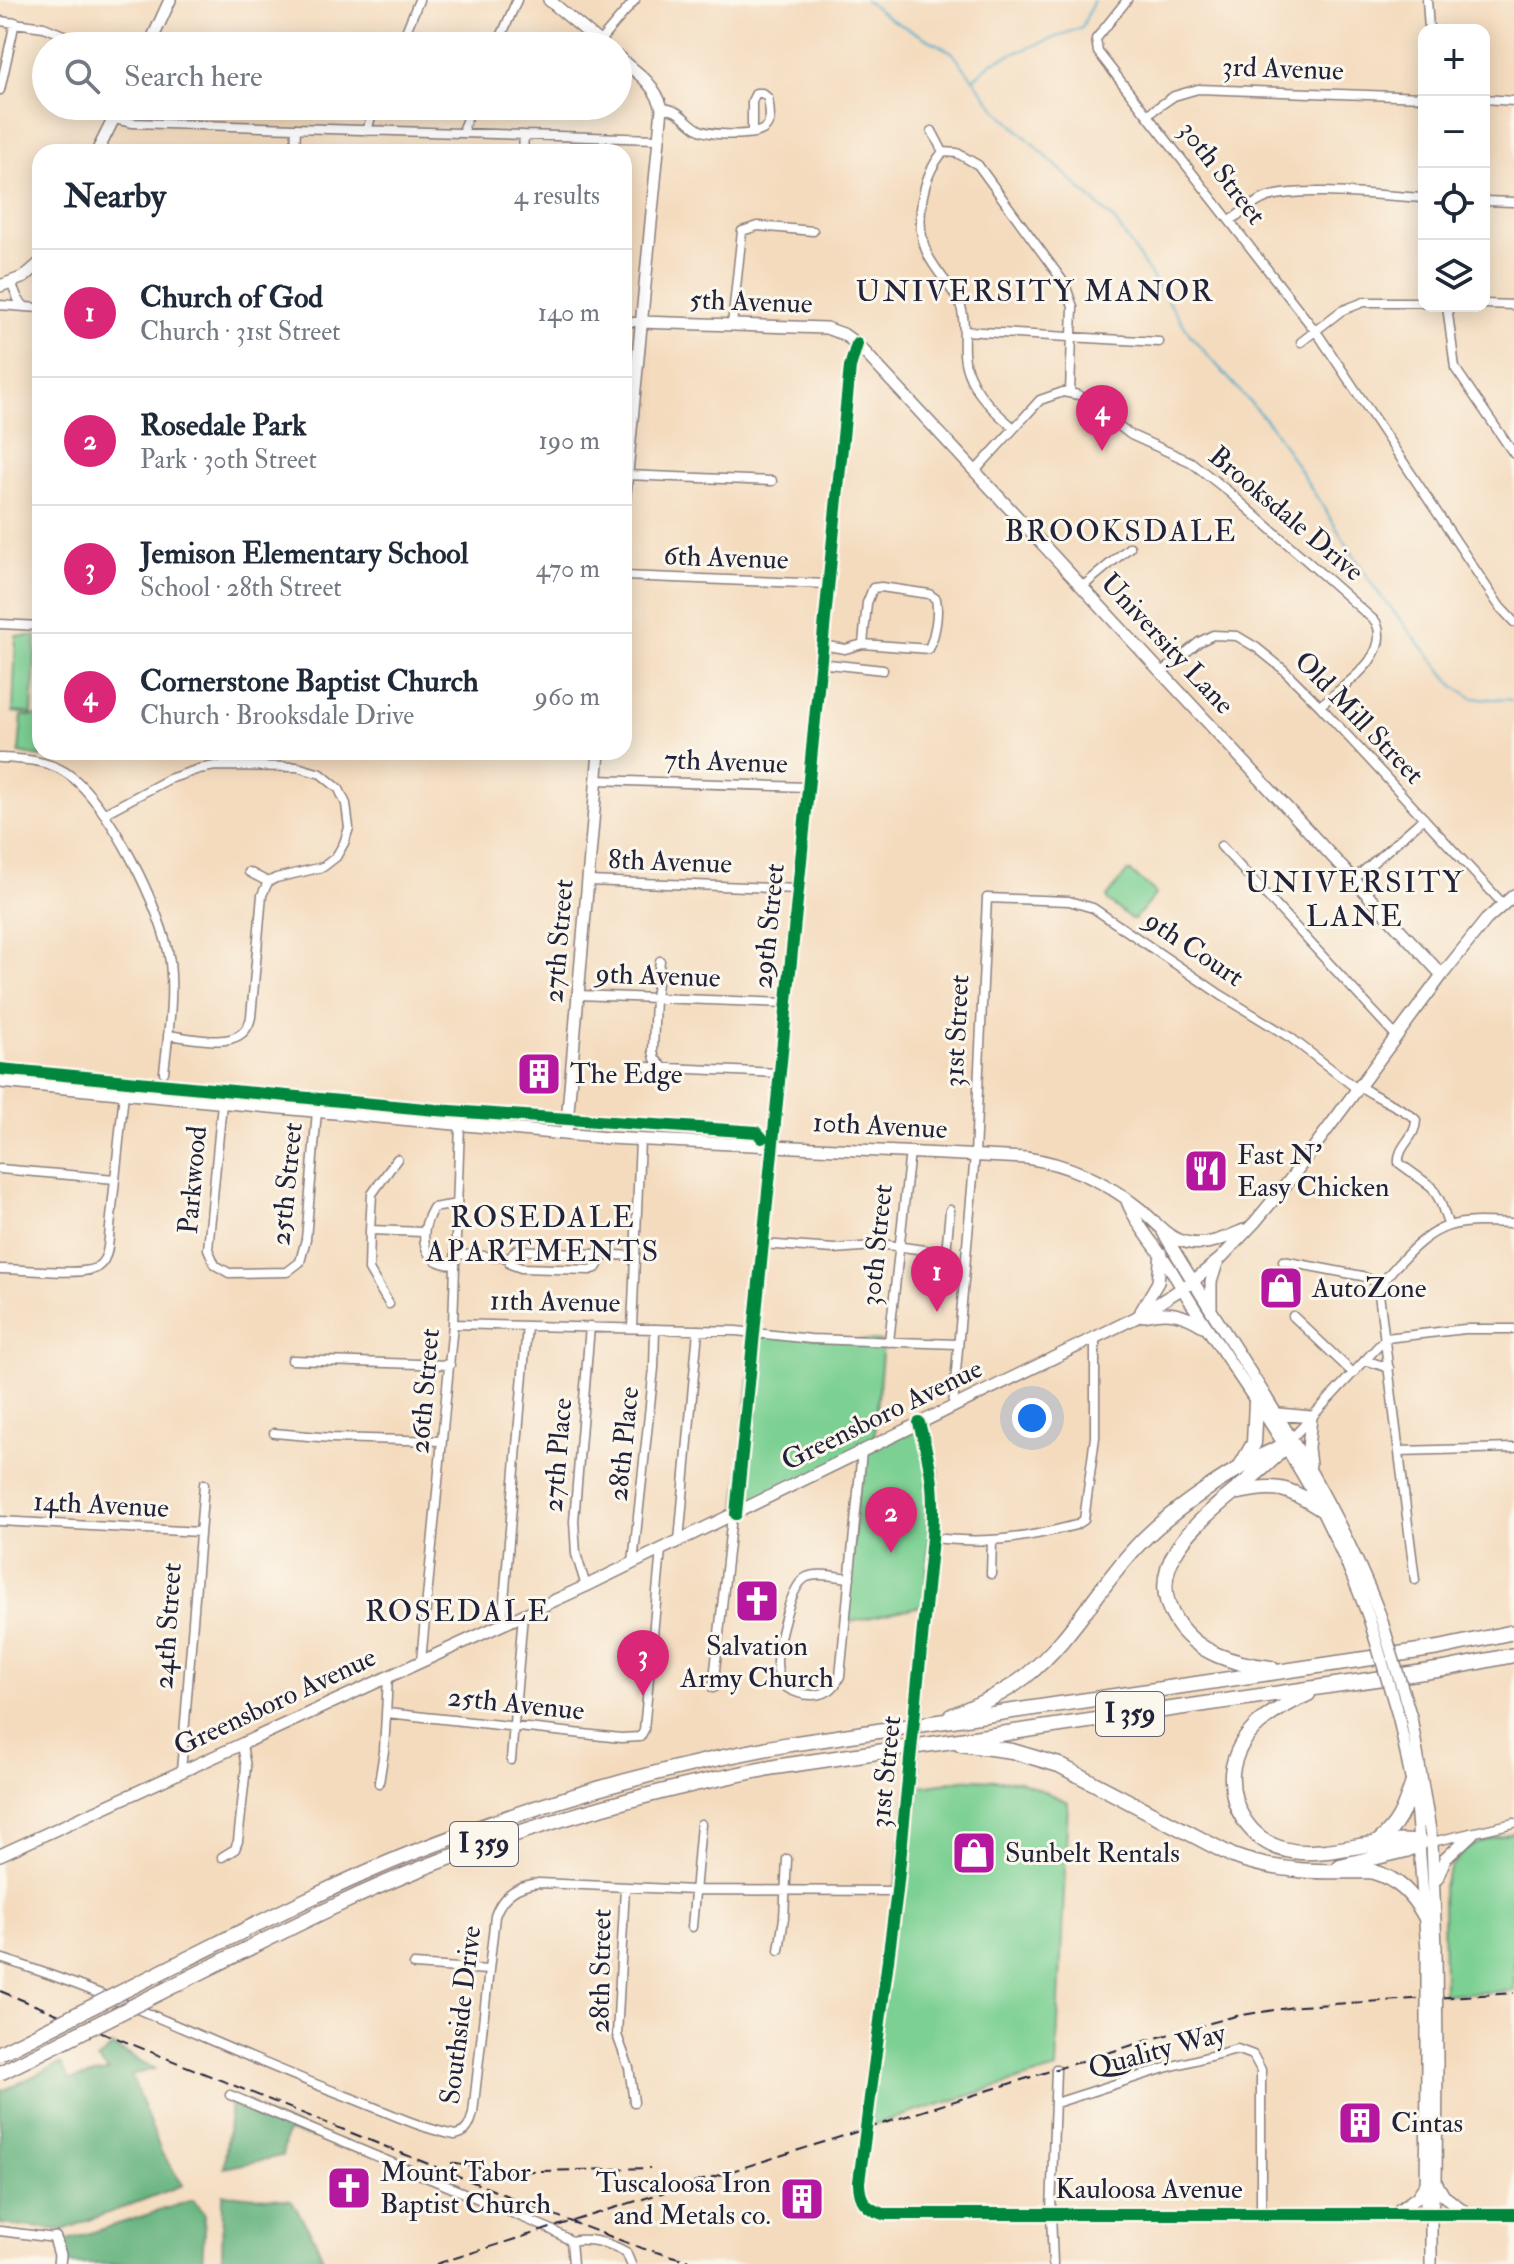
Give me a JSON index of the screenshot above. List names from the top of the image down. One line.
{"streets":{"highway":["I 359"],"main road":["5th Avenue","University Lane","27th Street","31st Street","10th Avenue","Greensboro Avenue","Kauloosa Avenue"],"street":["3rd Avenue","30th Street","Brooksdale Drive","6th Avenue","Old Mill Street","7th Avenue","8th Avenue","29th Street","9th Court","9th Avenue","Parkwood","25th Street","11th Avenue","26th Street","28th Place","27th Place","14th Avenue","24th Street","25th Avenue","28th Street","Southside Drive","Quality Way"]},"crossings":[["3rd Avenue","30th Street"],["30th Street","10th Avenue"],["5th Avenue","University Lane"],["5th Avenue","29th Street"],["Brooksdale Drive","Old Mill Street"],["6th Avenue","29th Street"],["University Lane","Old Mill Street"],["University Lane","29th Street"],["University Lane","Greensboro Avenue"],["Old Mill Street","Greensboro Avenue"],["7th Avenue","29th Street"],["7th Avenue","27th Street"],["8th Avenue","29th Street"],["8th Avenue","27th Street"],["29th Street","9th Avenue"],["29th Street","10th Avenue"],["29th Street","Greensboro Avenue"],["27th Street","9th Avenue"],["27th Street","10th Avenue"],["9th Court","31st Street"],["9th Court","Greensboro Avenue"],["31st Street","10th Avenue"],["31st Street","Greensboro Avenue"],["31st Street","Southside Drive"],["31st Street","Kauloosa Avenue"],["10th Avenue","Parkwood"],["10th Avenue","25th Street"],["10th Avenue","26th Street"],["Parkwood","25th Street"],["11th Avenue","26th Street"],["11th Avenue","28th Place"],["11th Avenue","27th Place"],["26th Street","Greensboro Avenue"],["Greensboro Avenue","28th Place"],["Greensboro Avenue","27th Place"],["Greensboro Avenue","24th Street"],["Greensboro Avenue","25th Avenue"],["14th Avenue","24th Street"],["28th Street","Southside Drive"],["Quality Way","Kauloosa Avenue"]],"districts":["UNIVERSITY MANOR","BROOKSDALE","UNIVERSITY LANE","ROSEDALE APARTMENTS","ROSEDALE"],"places":{"building":["The Edge","Cintas","Tuscaloosa Iron and Metals co."],"restaurant":["Fast N' Easy Chicken"],"shop":["AutoZone","Sunbelt Rentals"],"church":["Salvation Army Church","Mount Tabor Baptist Church"]},"page":{"map_buttons":["+","−"],"search":"Search here","heading":["Nearby","4 results"],"list":[{"mark":"1","name":"Church of God","note":"Church · 31st Street","value":"140 m"},{"mark":"2","name":"Rosedale Park","note":"Park · 30th Street","value":"190 m"},{"mark":"3","name":"Jemison Elementary School","note":"School · 28th Street","value":"470 m"},{"mark":"4","name":"Cornerstone Baptist Church","note":"Church · Brooksdale Drive","value":"960 m"}],"pins":["4","1","2","3"]}}
